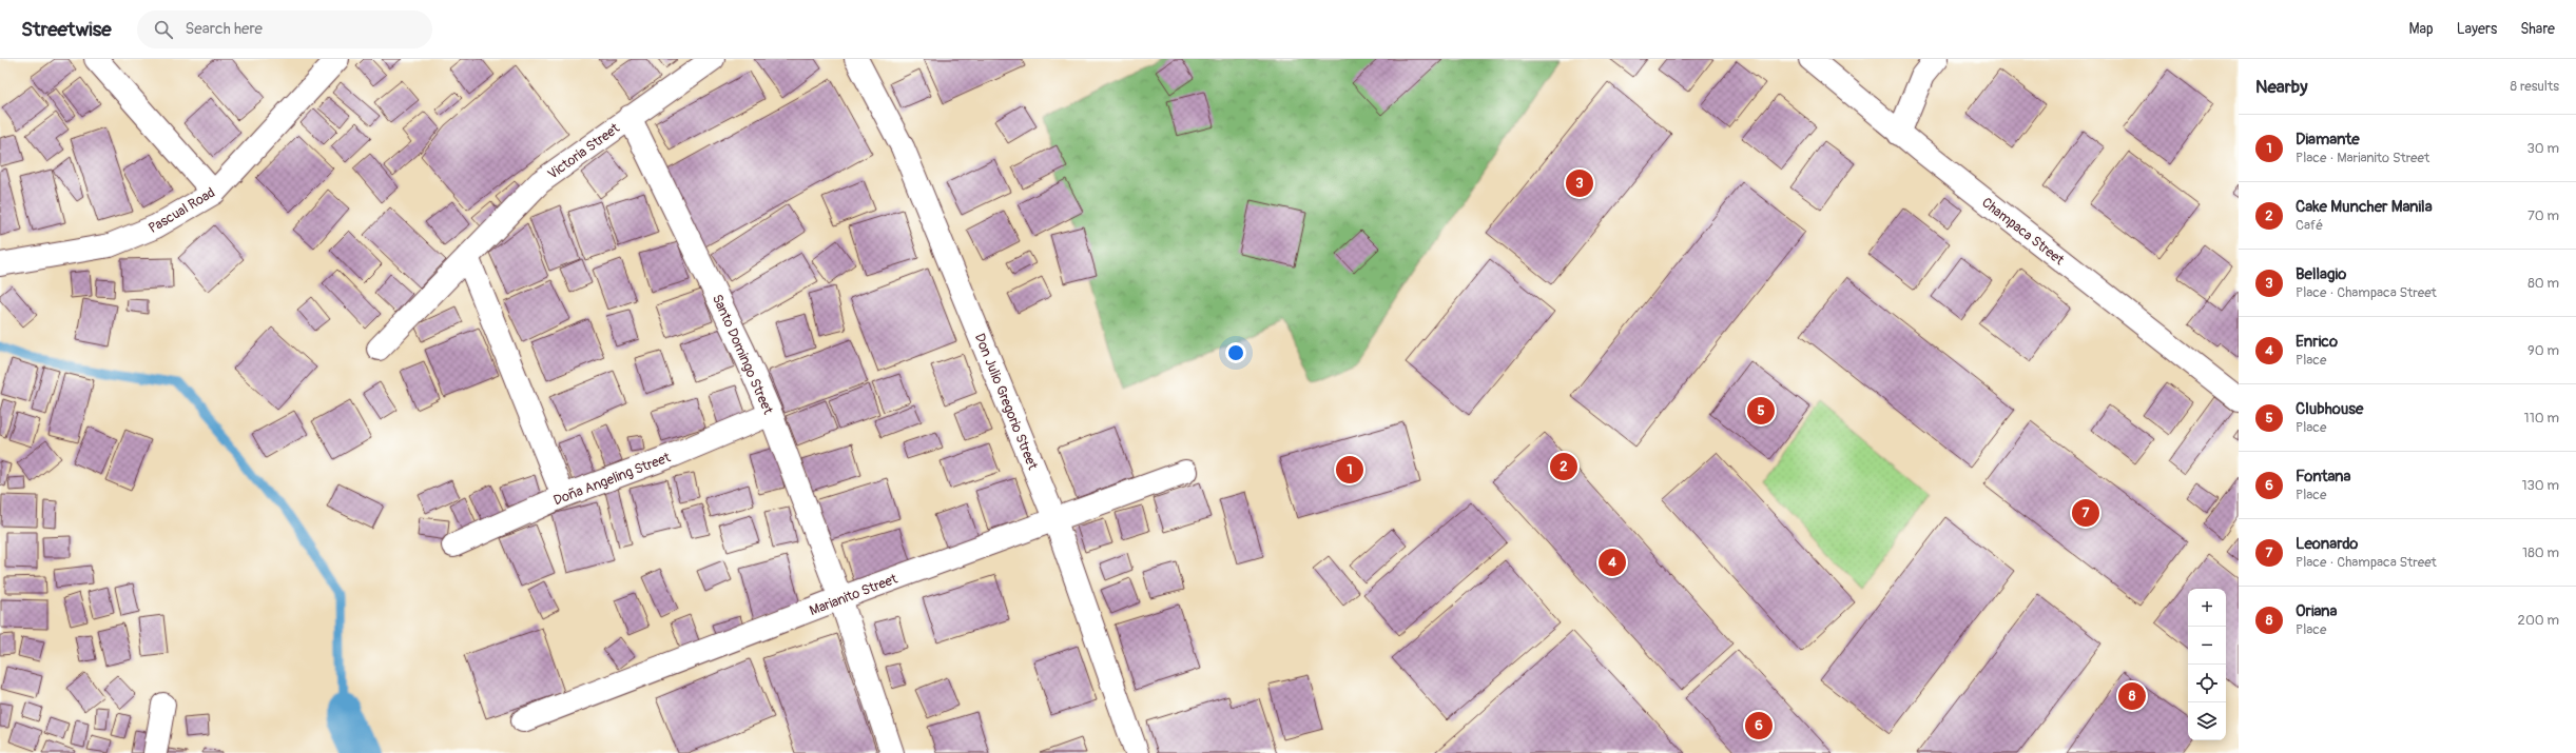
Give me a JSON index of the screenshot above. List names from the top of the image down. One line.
{"streets":{"street":["Victoria Street","Pascual Road","Champaca Street","Santo Domingo Street","Don Julio Gregorio Street","Doña Angeling Street","Marianito Street"]},"crossings":[["Victoria Street","Santo Domingo Street"],["Santo Domingo Street","Doña Angeling Street"],["Santo Domingo Street","Marianito Street"],["Don Julio Gregorio Street","Marianito Street"]],"page":{"header":"Streetwise","search":"Search here","nav":["Map","Layers","Share"],"heading":["Nearby","8 results"],"list":[{"mark":"1","name":"Diamante","note":"Place · Marianito Street","value":"30 m"},{"mark":"2","name":"Cake Muncher Manila","note":"Café","value":"70 m"},{"mark":"3","name":"Bellagio","note":"Place · Champaca Street","value":"80 m"},{"mark":"4","name":"Enrico","note":"Place","value":"90 m"},{"mark":"5","name":"Clubhouse","note":"Place","value":"110 m"},{"mark":"6","name":"Fontana","note":"Place","value":"130 m"},{"mark":"7","name":"Leonardo","note":"Place · Champaca Street","value":"180 m"},{"mark":"8","name":"Oriana","note":"Place","value":"200 m"}],"pins":["3","5","2","1","7","4","8","6"],"map_buttons":["+","−"]}}
